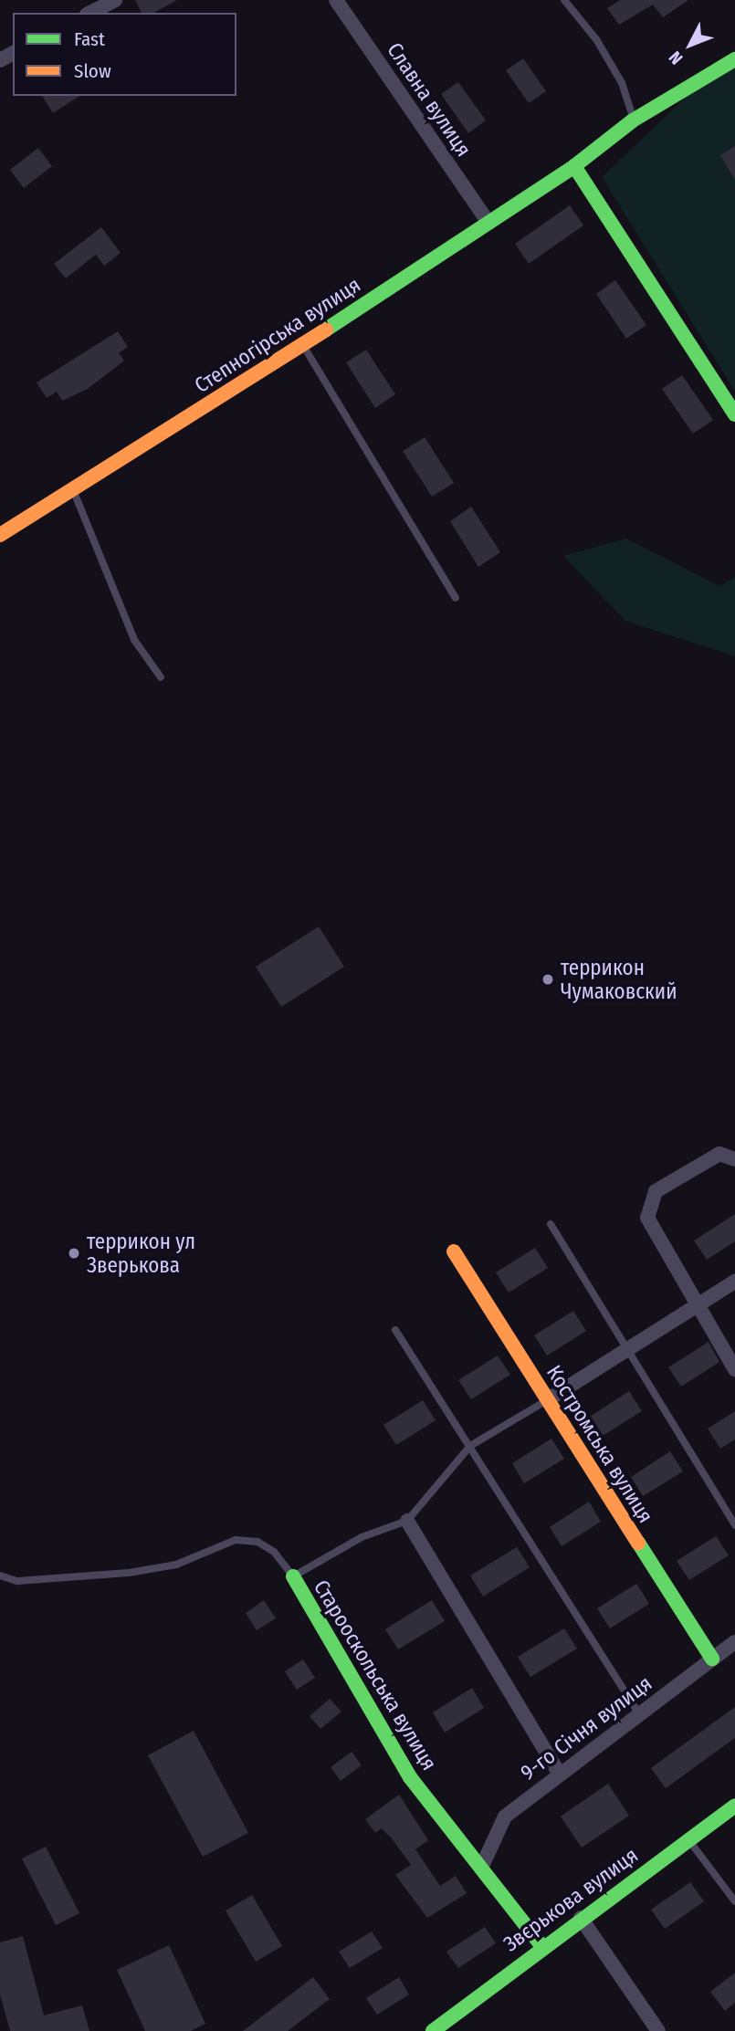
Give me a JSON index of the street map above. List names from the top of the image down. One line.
{"streets":{"street":["Славна вулиця","Степногірська вулиця","Костромська вулиця","Старооскольська вулиця","9-го Січня вулиця","Звєрькова вулиця"]},"crossings":[["Славна вулиця","Степногірська вулиця"],["Костромська вулиця","9-го Січня вулиця"],["Старооскольська вулиця","9-го Січня вулиця"],["Старооскольська вулиця","Звєрькова вулиця"]],"places":["террикон Чумаковский","террикон ул Зверькова"],"legend":["Fast","Slow"],"north":"bottom left"}
